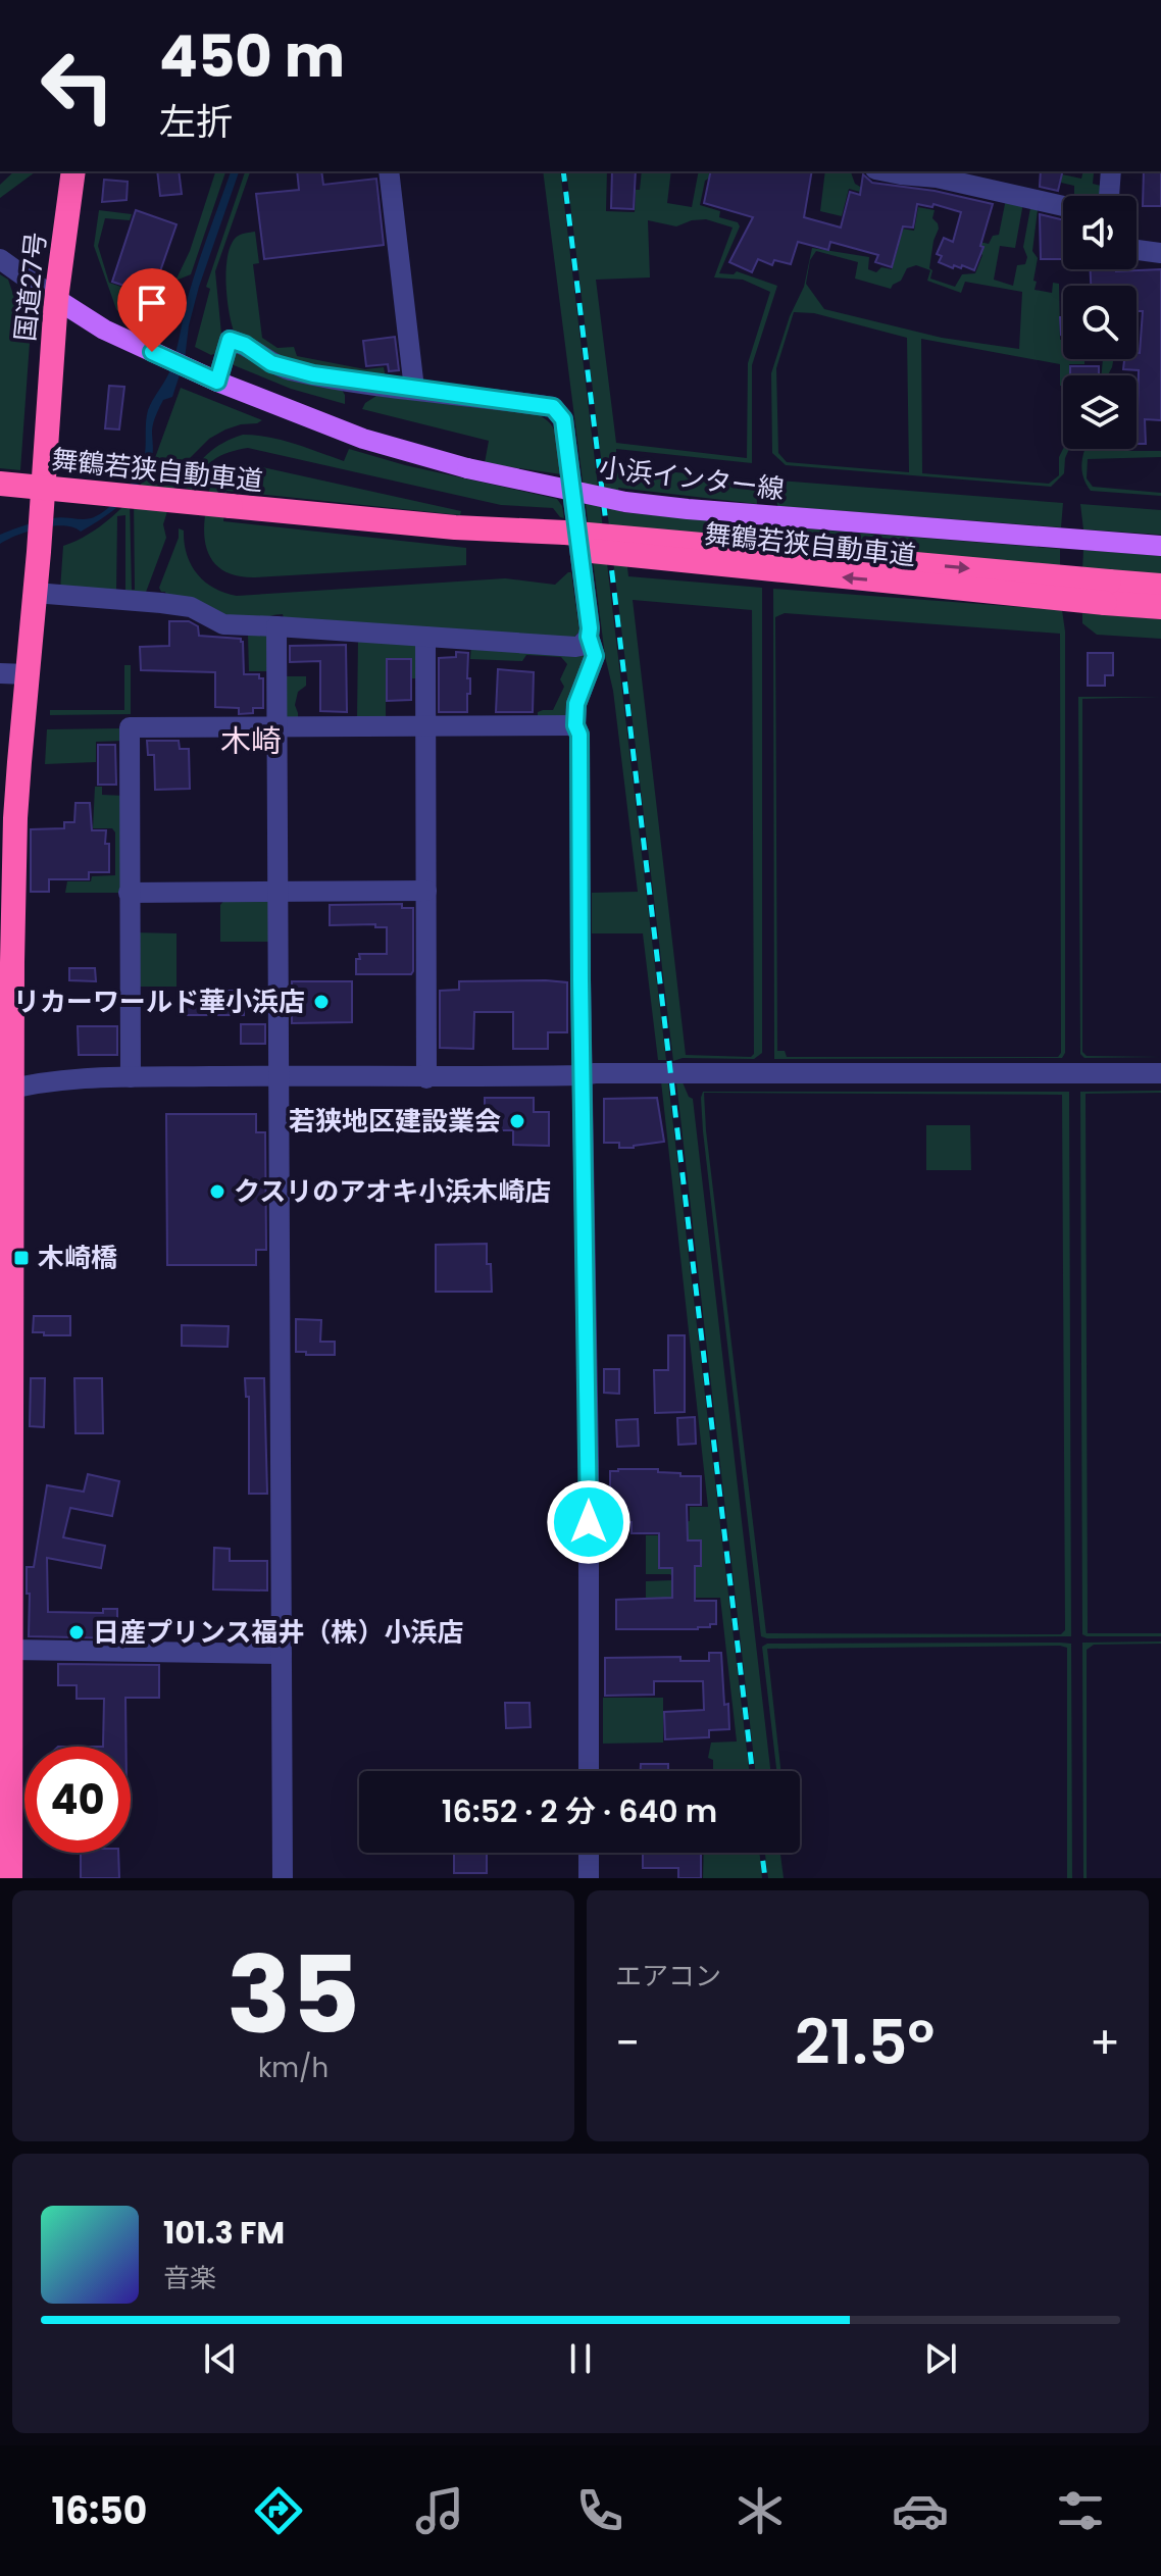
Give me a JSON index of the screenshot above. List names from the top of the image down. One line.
{"streets":{"highway":["国道27号","舞鶴若狭自動車道"],"main road":["小浜インター線"]},"crossings":[["国道27号","小浜インター線"]],"districts":["木崎"],"places":{"other":["リカーワールド華小浜店","若狭地区建設業会","クスリのアオキ小浜木崎店","日産プリンス福井（株）小浜店"],"transit":["木崎橋"]},"page":{"turn":["450 m","左折"],"limit":"40","trip":"16:52 · 2 分 · 640 m","tile":[["35","km/h"],"エアコン"],"heat":["−","21.5°","+"],"song":["101.3 FM","音楽"],"tabs":"16:50"}}
